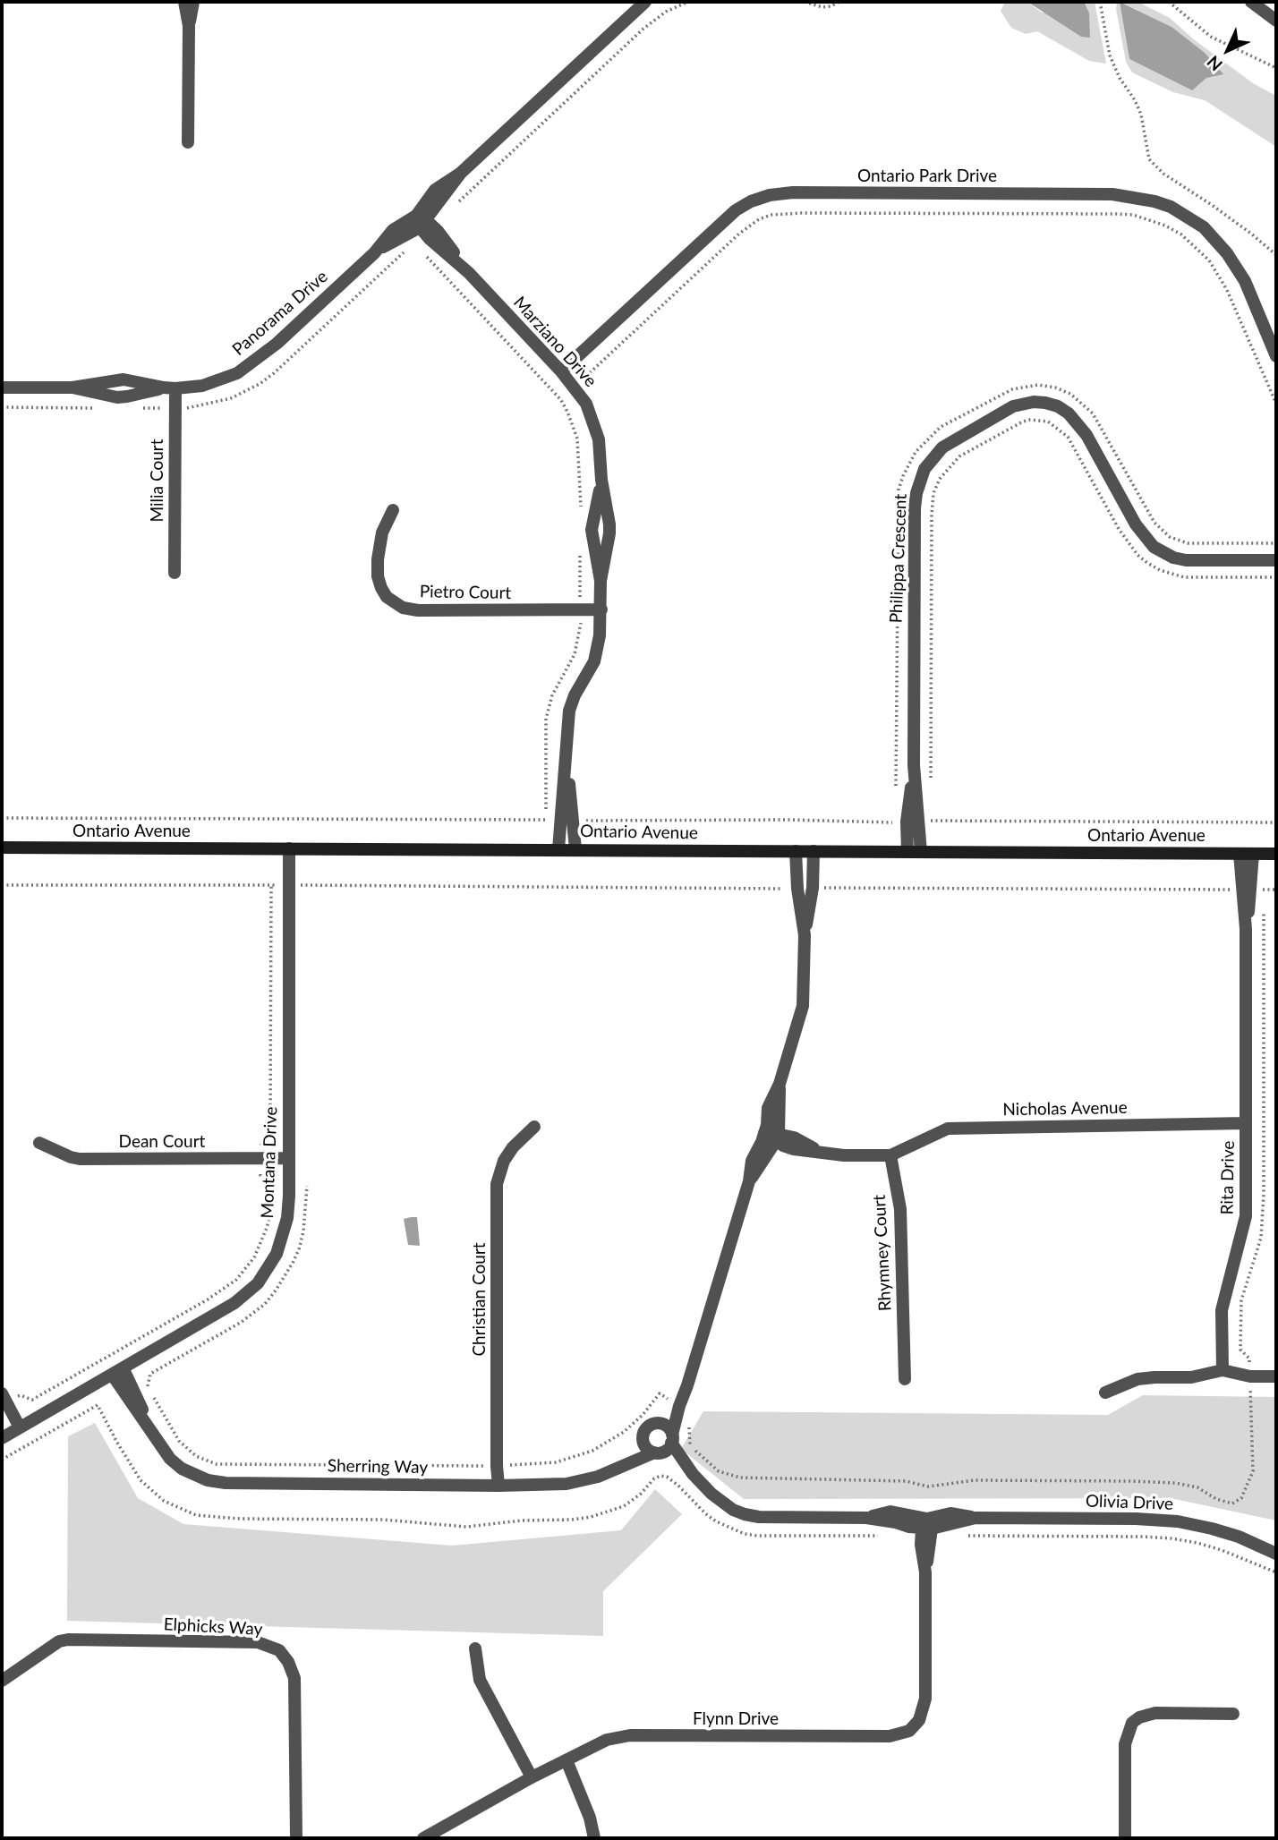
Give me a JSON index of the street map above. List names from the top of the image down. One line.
{"streets":{"street":["Ontario Park Drive","Panorama Drive","Marziano Drive","Milia Court","Philippa Crescent","Pietro Court","Ontario Avenue","Nicholas Avenue","Dean Court","Montana Drive","Rita Drive","Rhymney Court","Christian Court","Sherring Way","Olivia Drive","Elphicks Way","Flynn Drive"]},"crossings":[["Ontario Park Drive","Marziano Drive"],["Panorama Drive","Marziano Drive"],["Panorama Drive","Milia Court"],["Marziano Drive","Pietro Court"],["Marziano Drive","Ontario Avenue"],["Philippa Crescent","Ontario Avenue"],["Ontario Avenue","Montana Drive"],["Ontario Avenue","Rita Drive"],["Nicholas Avenue","Rita Drive"],["Nicholas Avenue","Rhymney Court"],["Dean Court","Montana Drive"],["Montana Drive","Sherring Way"],["Christian Court","Sherring Way"],["Sherring Way","Olivia Drive"],["Olivia Drive","Flynn Drive"]],"north":"bottom left"}
